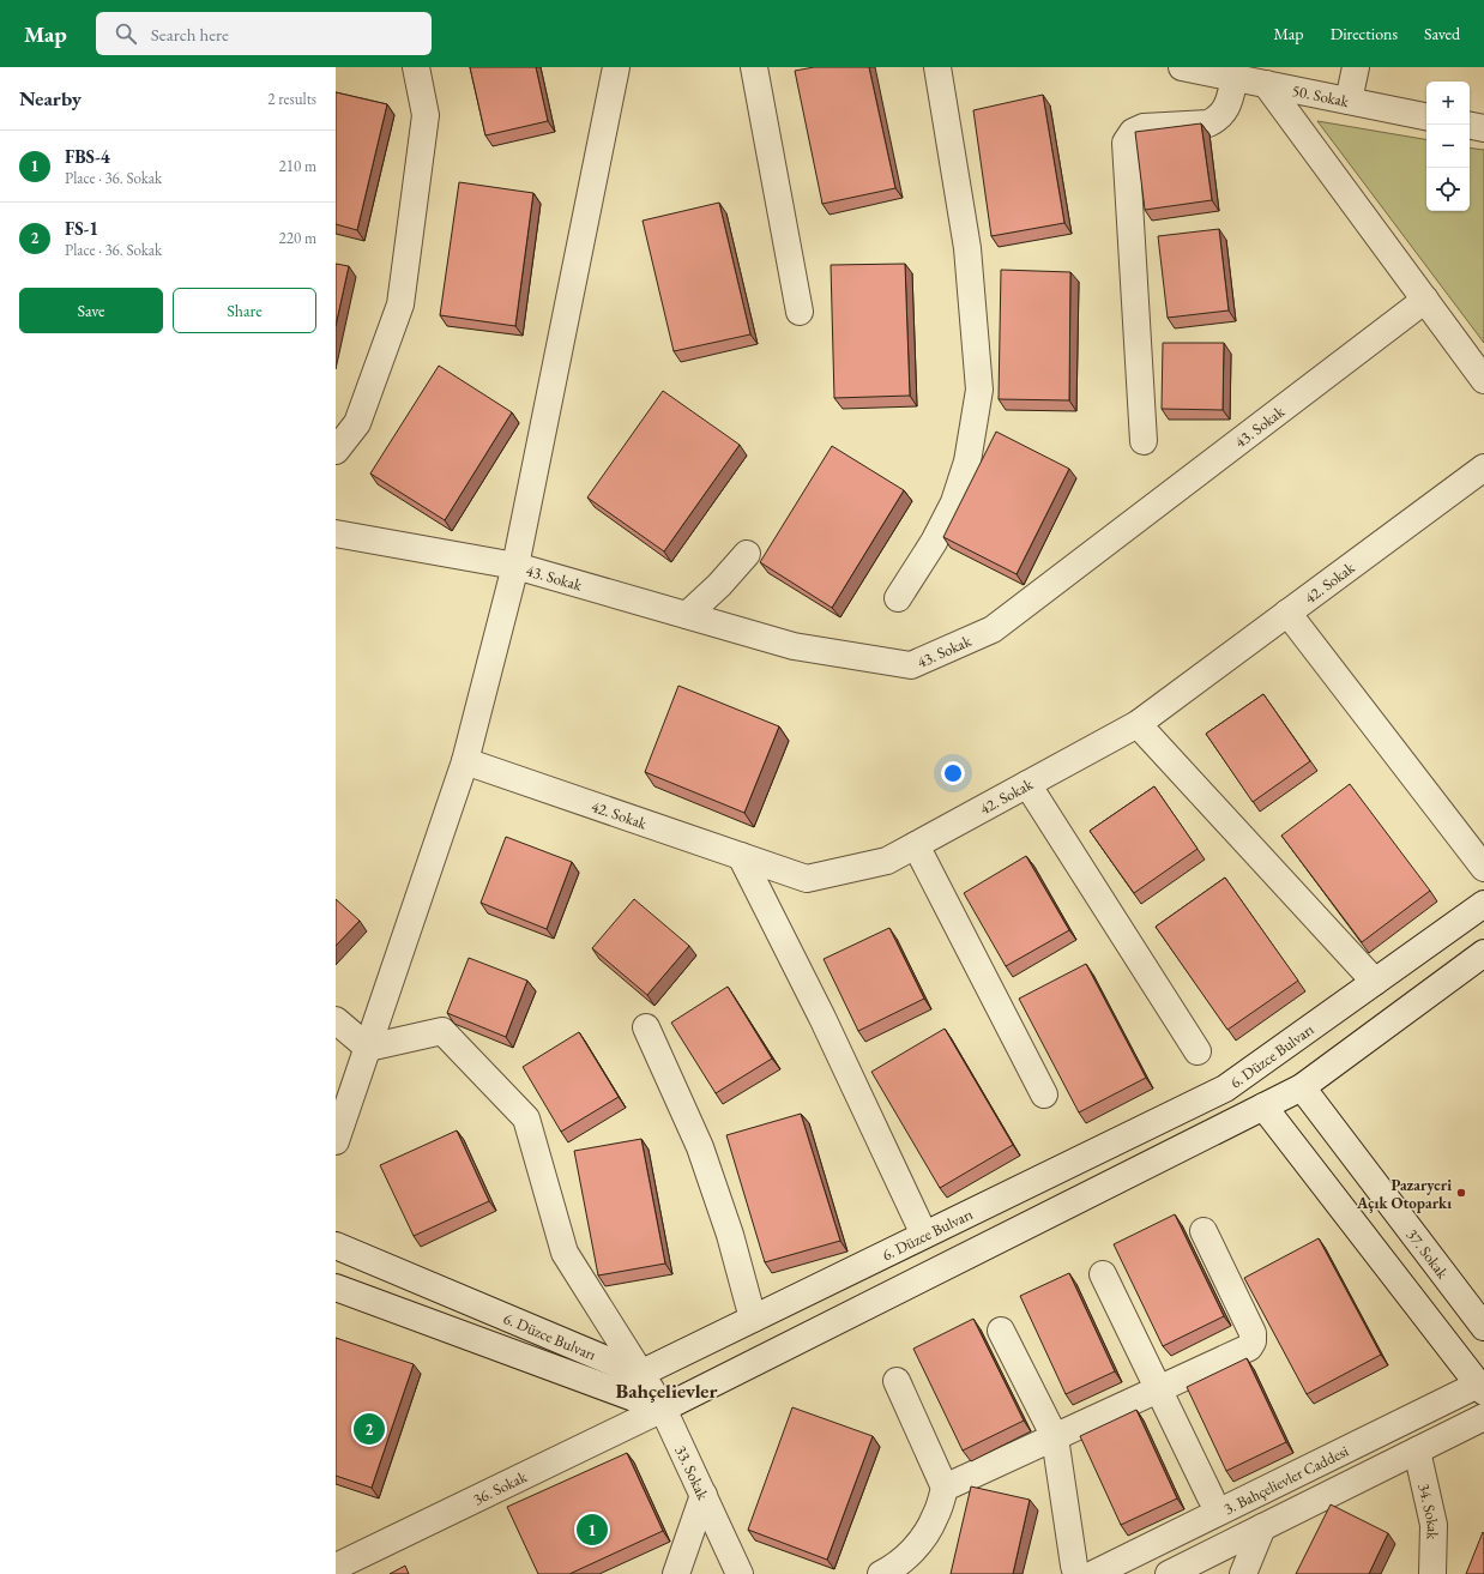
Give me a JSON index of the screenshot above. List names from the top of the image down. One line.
{"streets":{"street":["50. Sokak","43. Sokak","42. Sokak","6. Düzce Bulvarı","37. Sokak","33. Sokak","3. Bahçelievler Caddesi","36. Sokak","34. Sokak"]},"crossings":[["6. Düzce Bulvarı","33. Sokak"],["6. Düzce Bulvarı","36. Sokak"],["33. Sokak","36. Sokak"],["3. Bahçelievler Caddesi","34. Sokak"]],"districts":["Bahçelievler"],"places":["Pazaryeri Açık Otoparkı"],"page":{"header":"Map","search":"Search here","nav":["Map","Directions","Saved"],"heading":["Nearby","2 results"],"map_buttons":["+","−"],"list":[{"mark":"1","name":"FBS-4","note":"Place · 36. Sokak","value":"210 m"},{"mark":"2","name":"FS-1","note":"Place · 36. Sokak","value":"220 m"}],"buttons":["Save","Share"],"pins":["2","1"]}}
